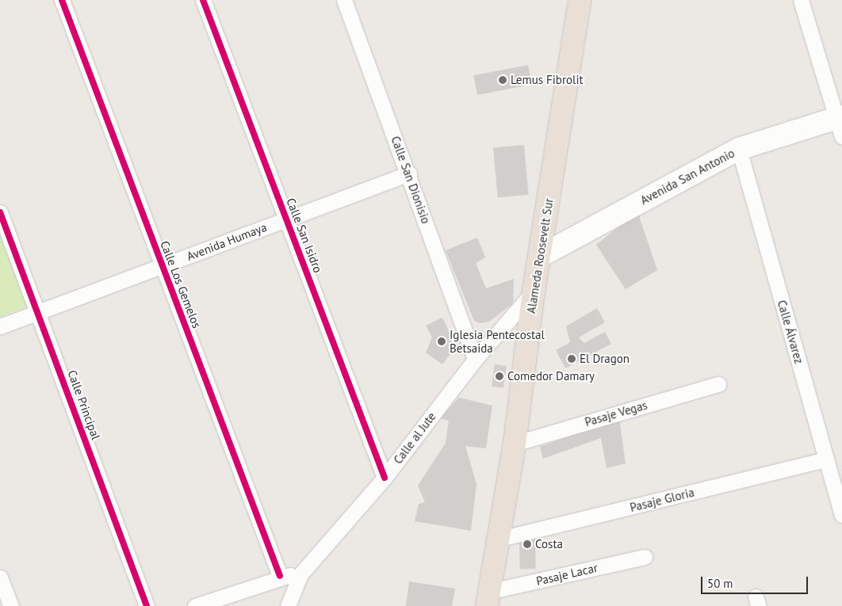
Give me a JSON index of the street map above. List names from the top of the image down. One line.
{"streets":{"highway":["Alameda Roosevelt Sur"],"street":["Avenida San Antonio","Calle San Dionisio","Calle San Isidro","Avenida Humaya","Calle Los Gemelos","Calle Álvarez","Calle Principal","Pasaje Vegas","Calle al Jute","Pasaje Gloria","Pasaje Lacar"]},"crossings":[["Avenida San Antonio","Alameda Roosevelt Sur"],["Avenida San Antonio","Calle Álvarez"],["Calle San Dionisio","Avenida Humaya"],["Calle San Dionisio","Calle al Jute"],["Calle San Isidro","Avenida Humaya"],["Calle San Isidro","Calle al Jute"],["Avenida Humaya","Calle Los Gemelos"],["Avenida Humaya","Calle Principal"],["Alameda Roosevelt Sur","Pasaje Vegas"],["Alameda Roosevelt Sur","Calle al Jute"],["Alameda Roosevelt Sur","Pasaje Gloria"],["Alameda Roosevelt Sur","Pasaje Lacar"],["Calle Álvarez","Pasaje Gloria"]],"places":["Lemus Fibrolit","Iglesia Pentecostal Betsaida","El Dragon","Comedor Damary","Costa"],"scale_bar":"50 m"}
